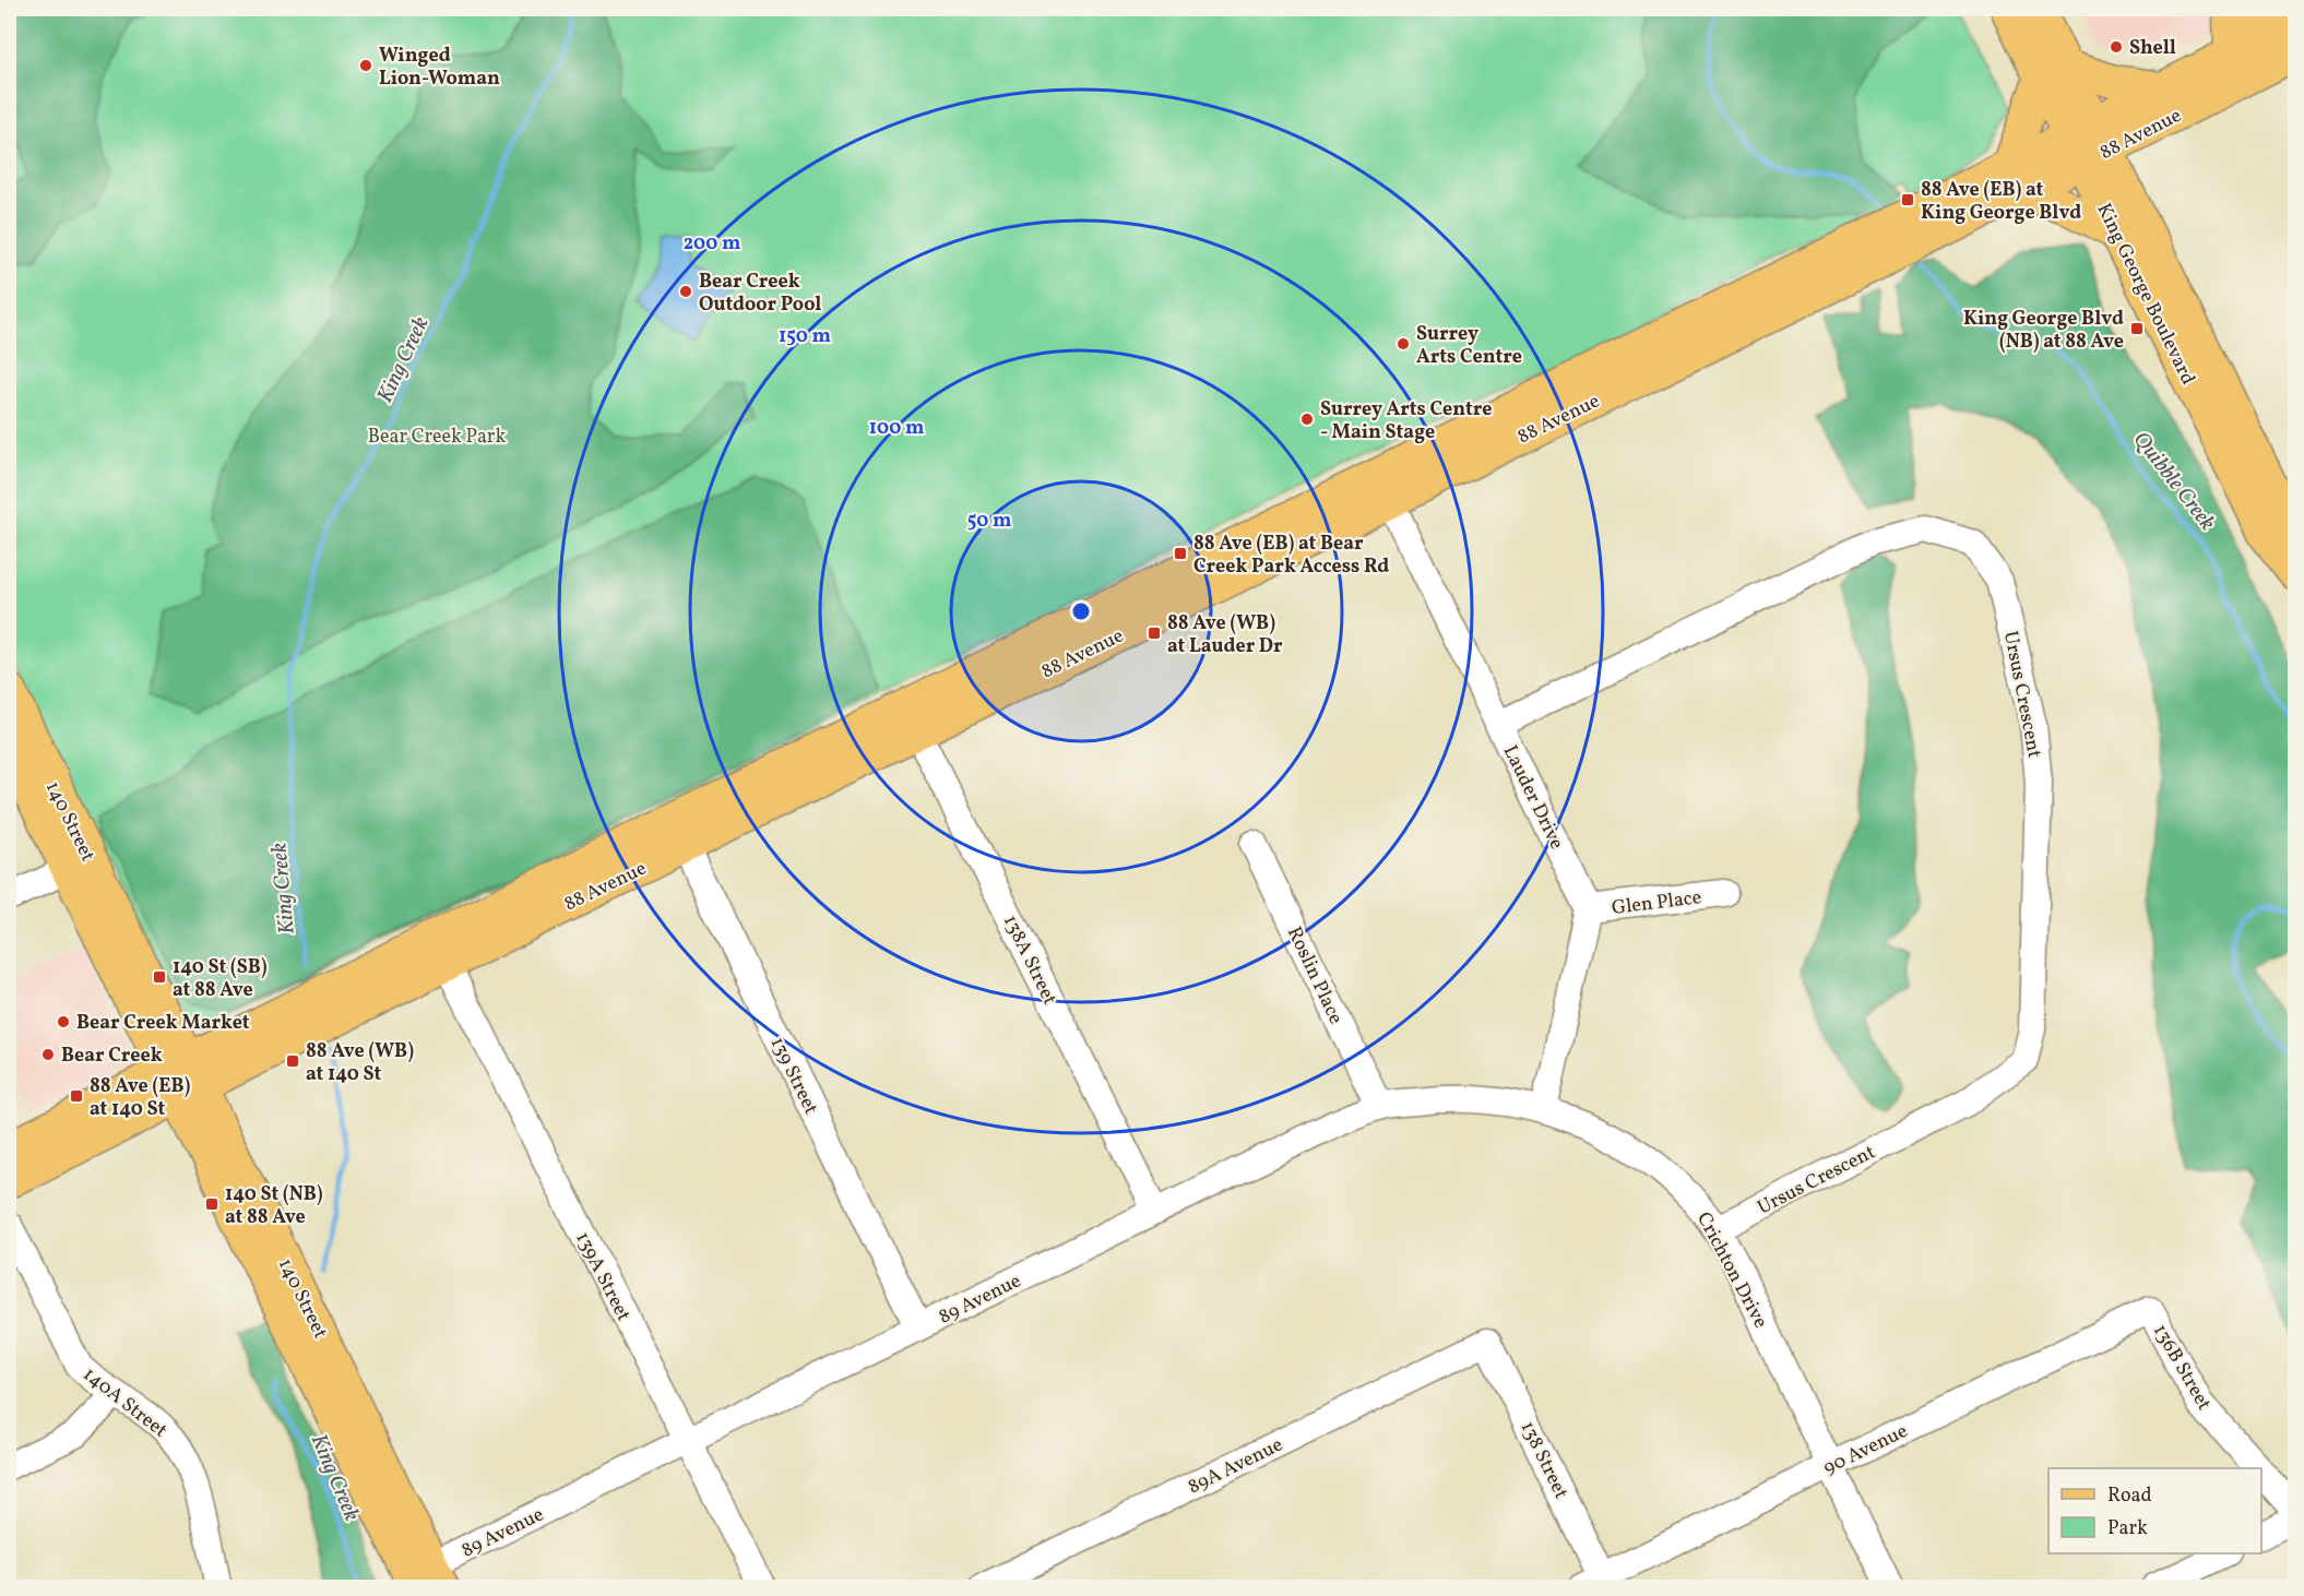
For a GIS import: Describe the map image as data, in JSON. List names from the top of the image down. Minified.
{"streets":{"main road":["88 Avenue","King George Boulevard","140 Street"],"street":["Ursus Crescent","Lauder Drive","Glen Place","138A Street","Roslin Place","139 Street","Crichton Drive","139A Street","89 Avenue","136B Street","140A Street","90 Avenue","138 Street","89A Avenue"]},"crossings":[["88 Avenue","King George Boulevard"],["88 Avenue","Lauder Drive"],["88 Avenue","140 Street"],["88 Avenue","138A Street"],["88 Avenue","139 Street"],["88 Avenue","139A Street"],["Ursus Crescent","Lauder Drive"],["Ursus Crescent","Crichton Drive"],["Lauder Drive","Glen Place"],["140 Street","89 Avenue"],["138A Street","89 Avenue"],["Roslin Place","89 Avenue"],["139 Street","89 Avenue"],["Crichton Drive","89 Avenue"],["Crichton Drive","90 Avenue"],["139A Street","89 Avenue"],["136B Street","90 Avenue"],["90 Avenue","138 Street"],["138 Street","89A Avenue"]],"water":["King Creek","Quibble Creek"],"parks":["Bear Creek Park"],"places":{"other":["Shell","Winged Lion-Woman","Bear Creek Outdoor Pool","Surrey Arts Centre","Surrey Arts Centre - Main Stage","Bear Creek Market","Bear Creek"],"transit":["88 Ave (EB) at King George Blvd","King George Blvd (NB) at 88 Ave","88 Ave (EB) at Bear Creek Park Access Rd","88 Ave (WB) at Lauder Dr","140 St (SB) at 88 Ave","88 Ave (WB) at 140 St","88 Ave (EB) at 140 St","140 St (NB) at 88 Ave"]},"legend":["Road","Park"],"rings":["200 m","150 m","100 m","50 m"]}
